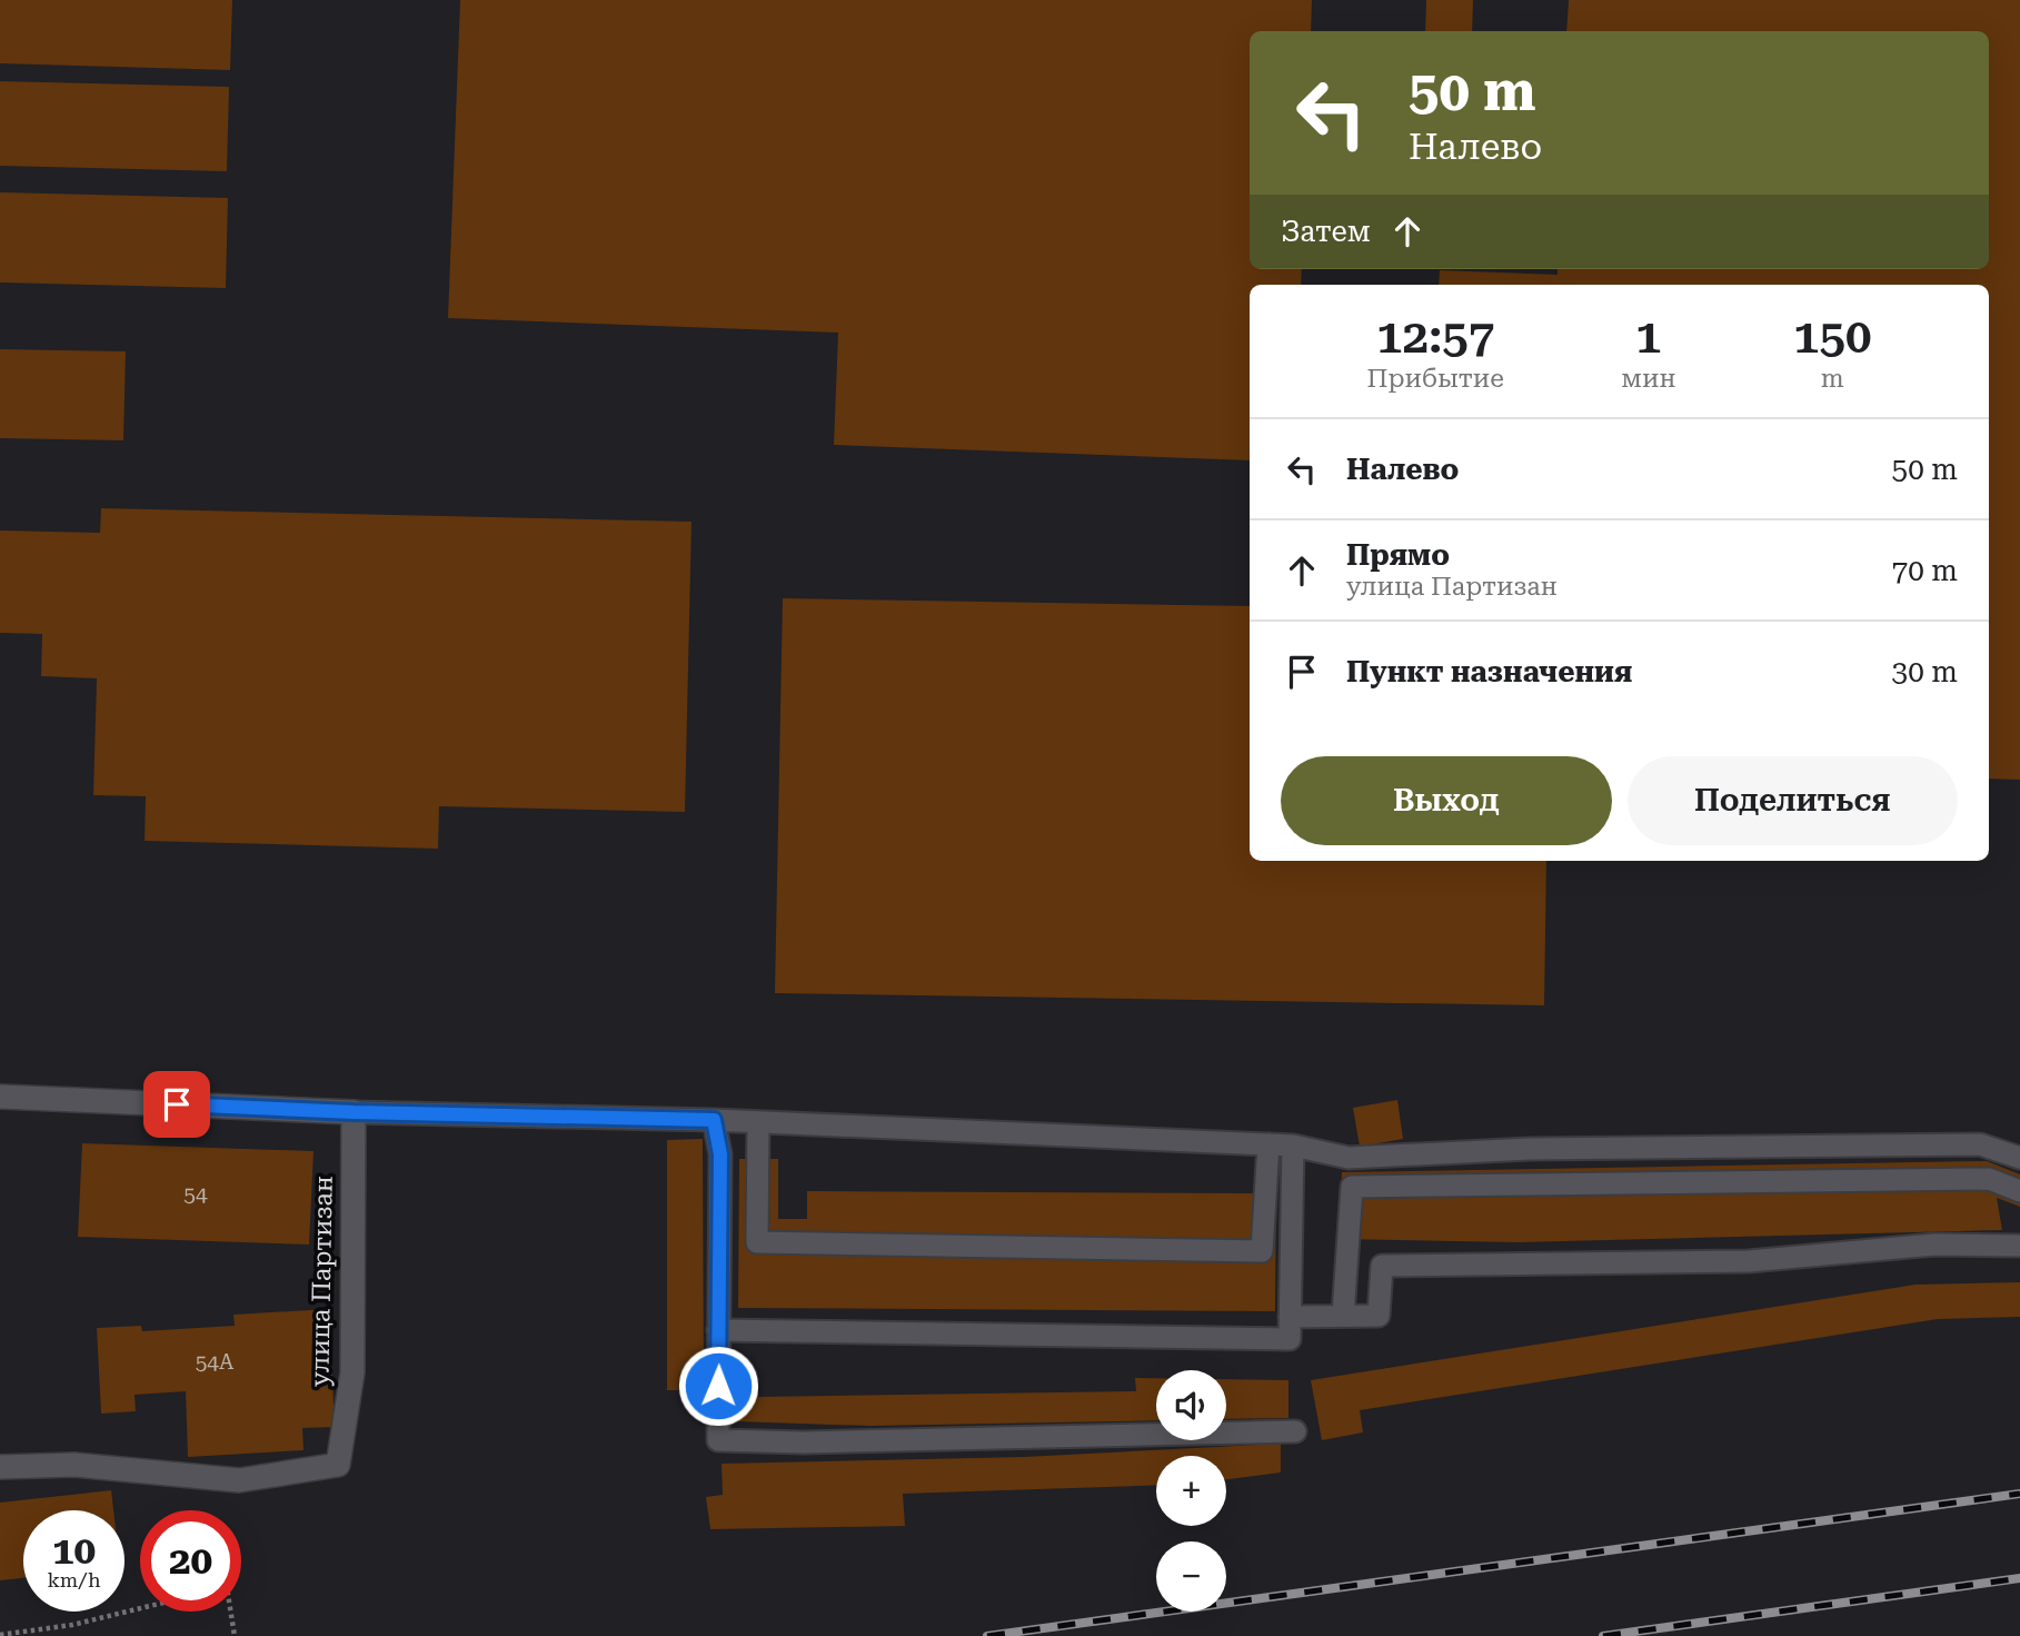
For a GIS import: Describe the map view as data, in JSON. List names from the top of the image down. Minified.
{"streets":{"street":["улица Партизан"]},"house_numbers":["54","54А"],"page":{"turn":["50 m","Налево"],"then":"Затем","eta":["12:57","Прибытие","1","мин","150","m"],"list":[{"name":"Налево","value":"50 m"},{"name":"Прямо","note":"улица Партизан","value":"70 m"},{"name":"Пункт назначения","value":"30 m"}],"buttons":["Выход","Поделиться"],"map_buttons":["+","−"],"speed":"10 km/h","limit":"20"}}
